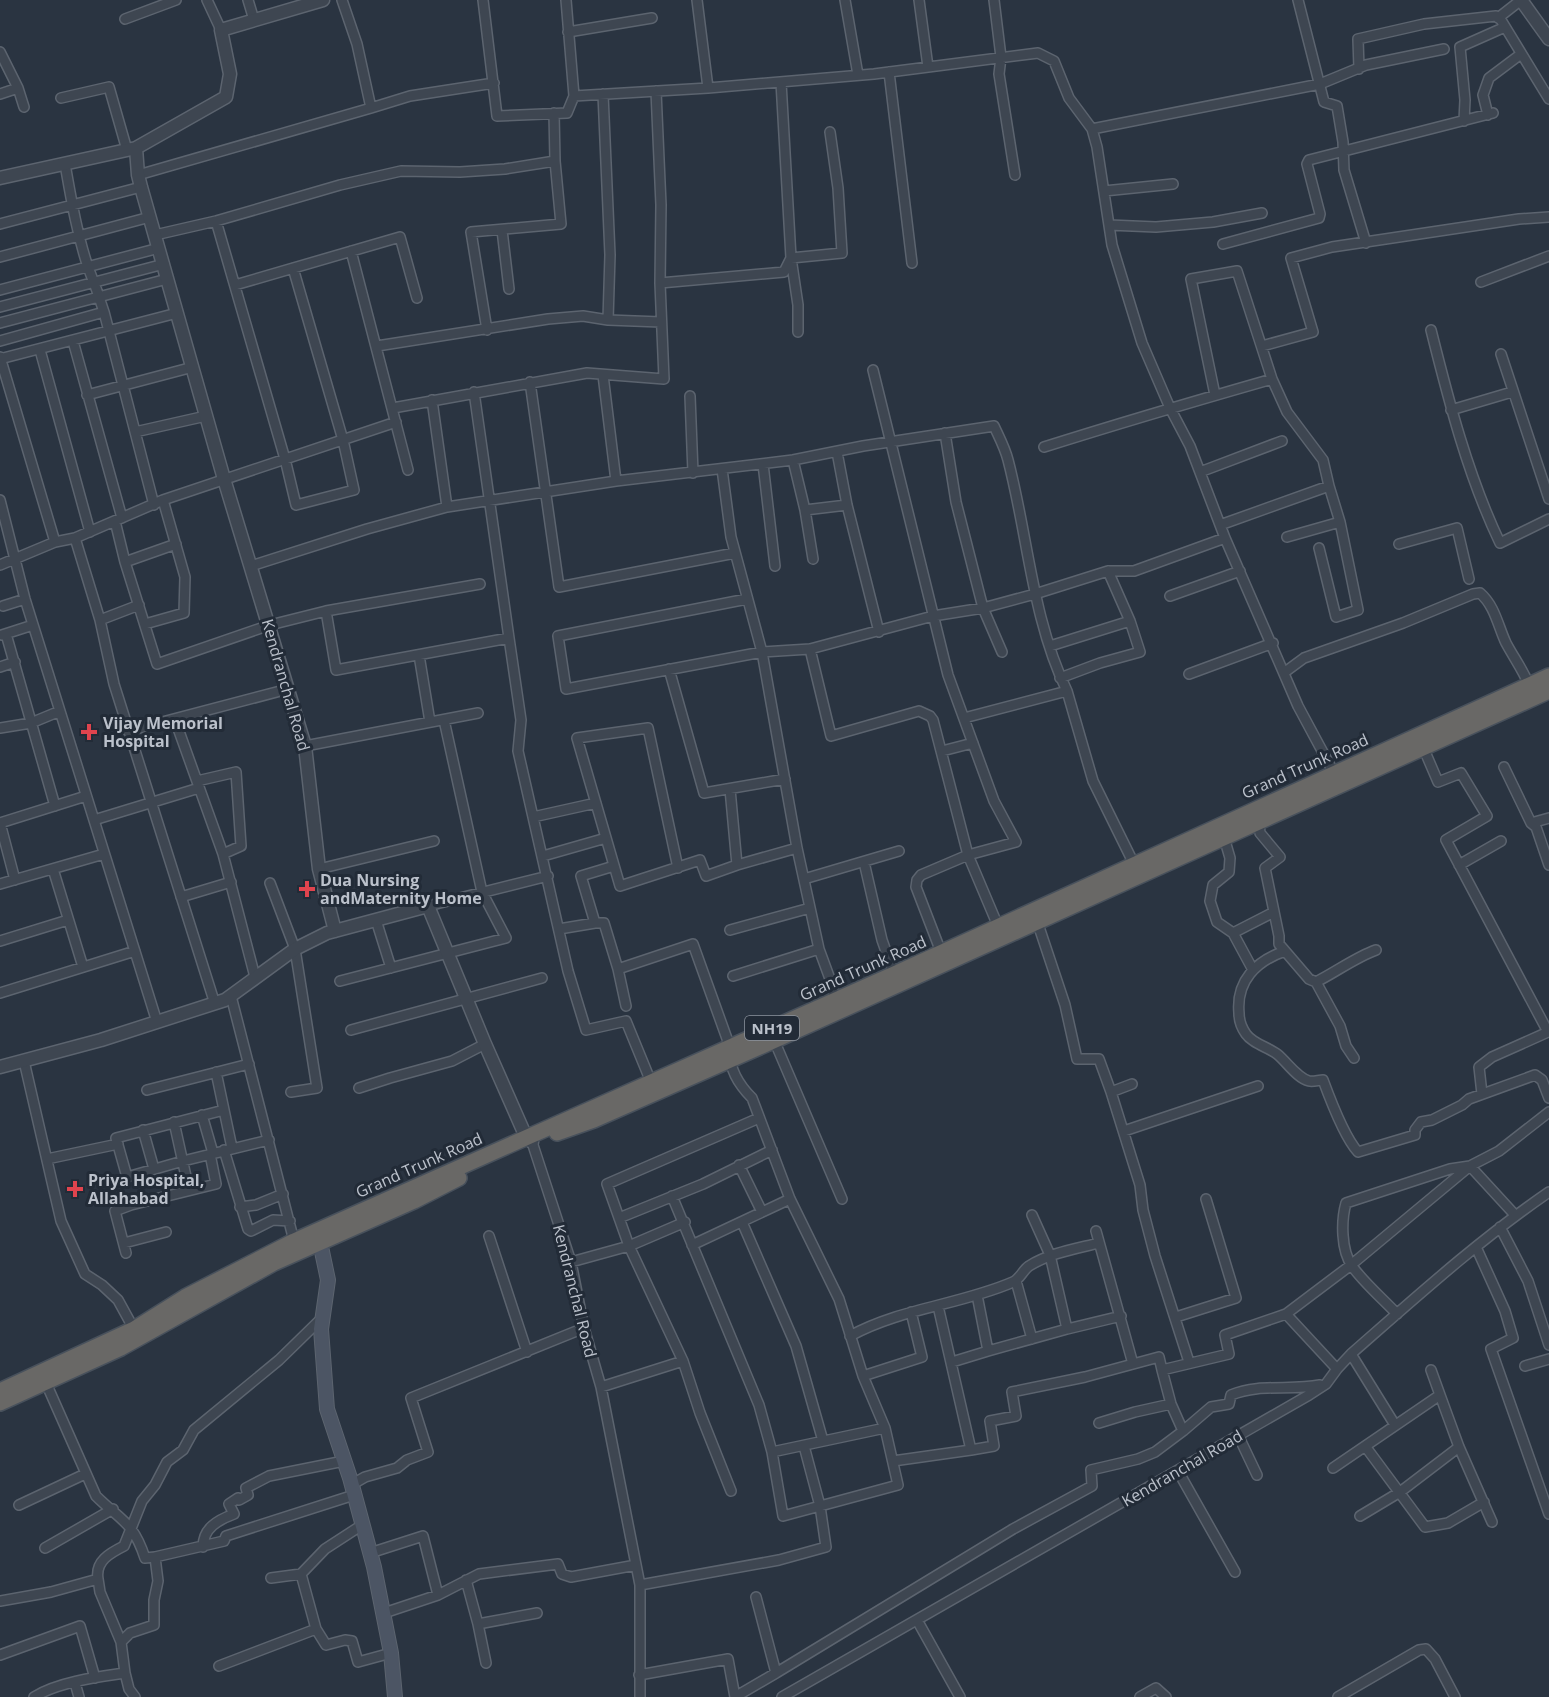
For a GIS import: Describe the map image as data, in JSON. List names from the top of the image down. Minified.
{"streets":{"highway":["Grand Trunk Road","NH19"],"street":["Kendranchal Road"]},"crossings":[["Kendranchal Road","Grand Trunk Road"]],"places":{"health":["Vijay Memorial Hospital","Dua Nursing andMaternity Home","Priya Hospital, Allahabad"]}}
